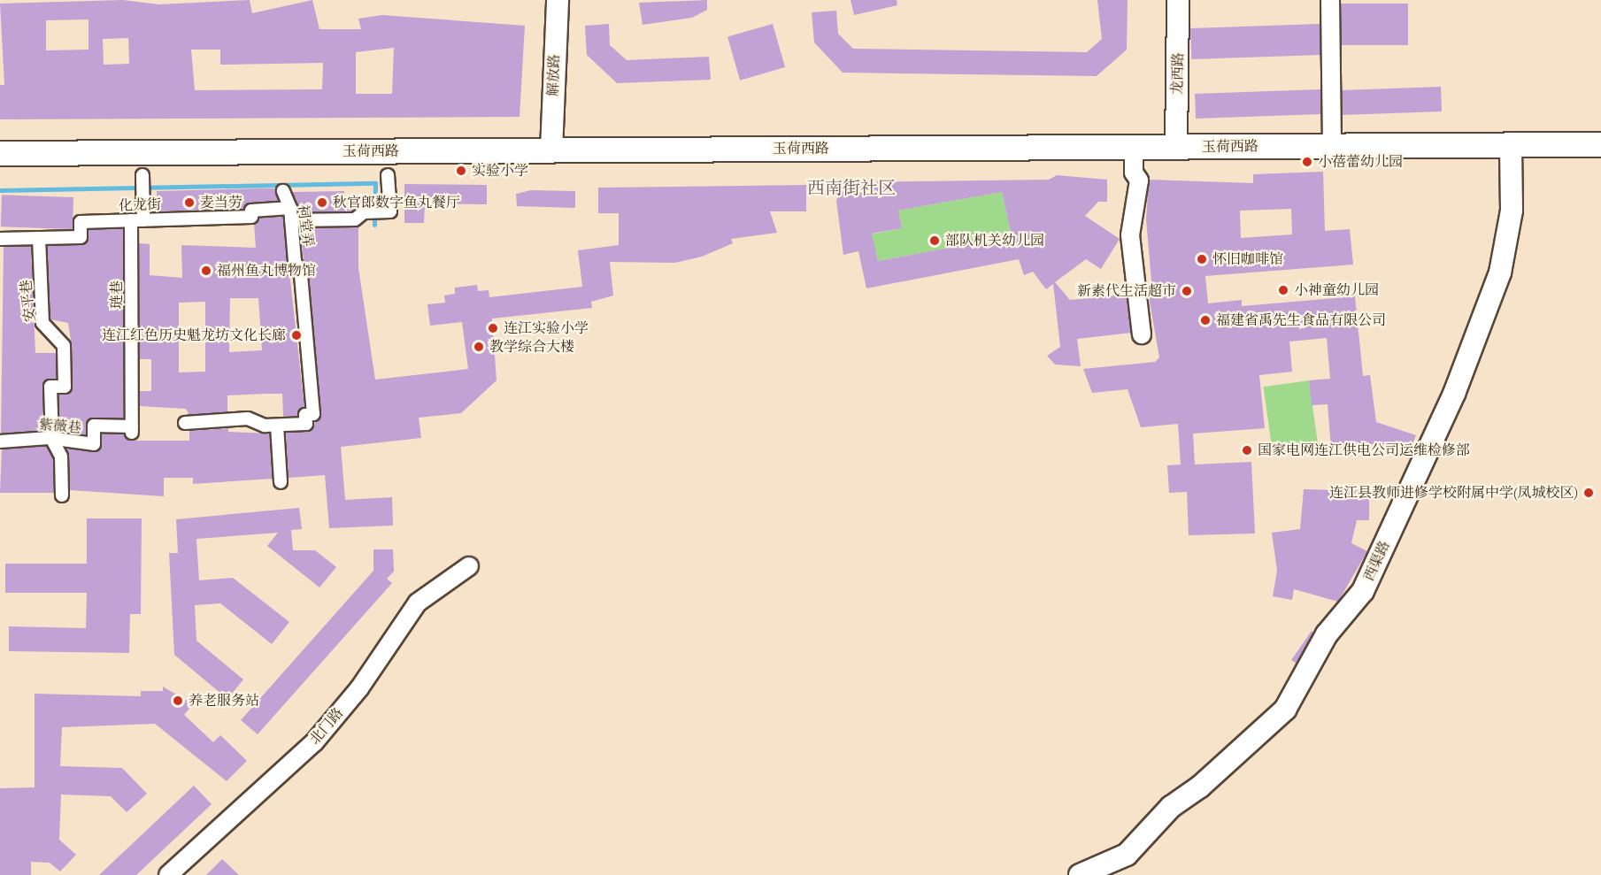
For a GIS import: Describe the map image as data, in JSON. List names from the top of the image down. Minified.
{"streets":{"main road":["玉荷西路"],"street":["龙西路","解放路","化龙街","祠堂弄","琏巷","安平巷","紫薇巷","西渠路","北门路"]},"crossings":[["龙西路","玉荷西路"],["解放路","玉荷西路"],["玉荷西路","西渠路"],["化龙街","祠堂弄"],["化龙街","琏巷"],["化龙街","安平巷"],["琏巷","紫薇巷"],["安平巷","紫薇巷"]],"districts":["西南街社区"],"places":["小蓓蕾幼儿园","实验小学","麦当劳","秋官郎数字鱼丸餐厅","部队机关幼儿园","怀旧咖啡馆","福州鱼丸博物馆","小神童幼儿园","新素代生活超市","福建省禹先生食品有限公司","连江实验小学","连江红色历史魁龙坊文化长廊","教学综合大楼","国家电网连江供电公司运维检修部","连江县教师进修学校附属中学(凤城校区)","养老服务站"]}
